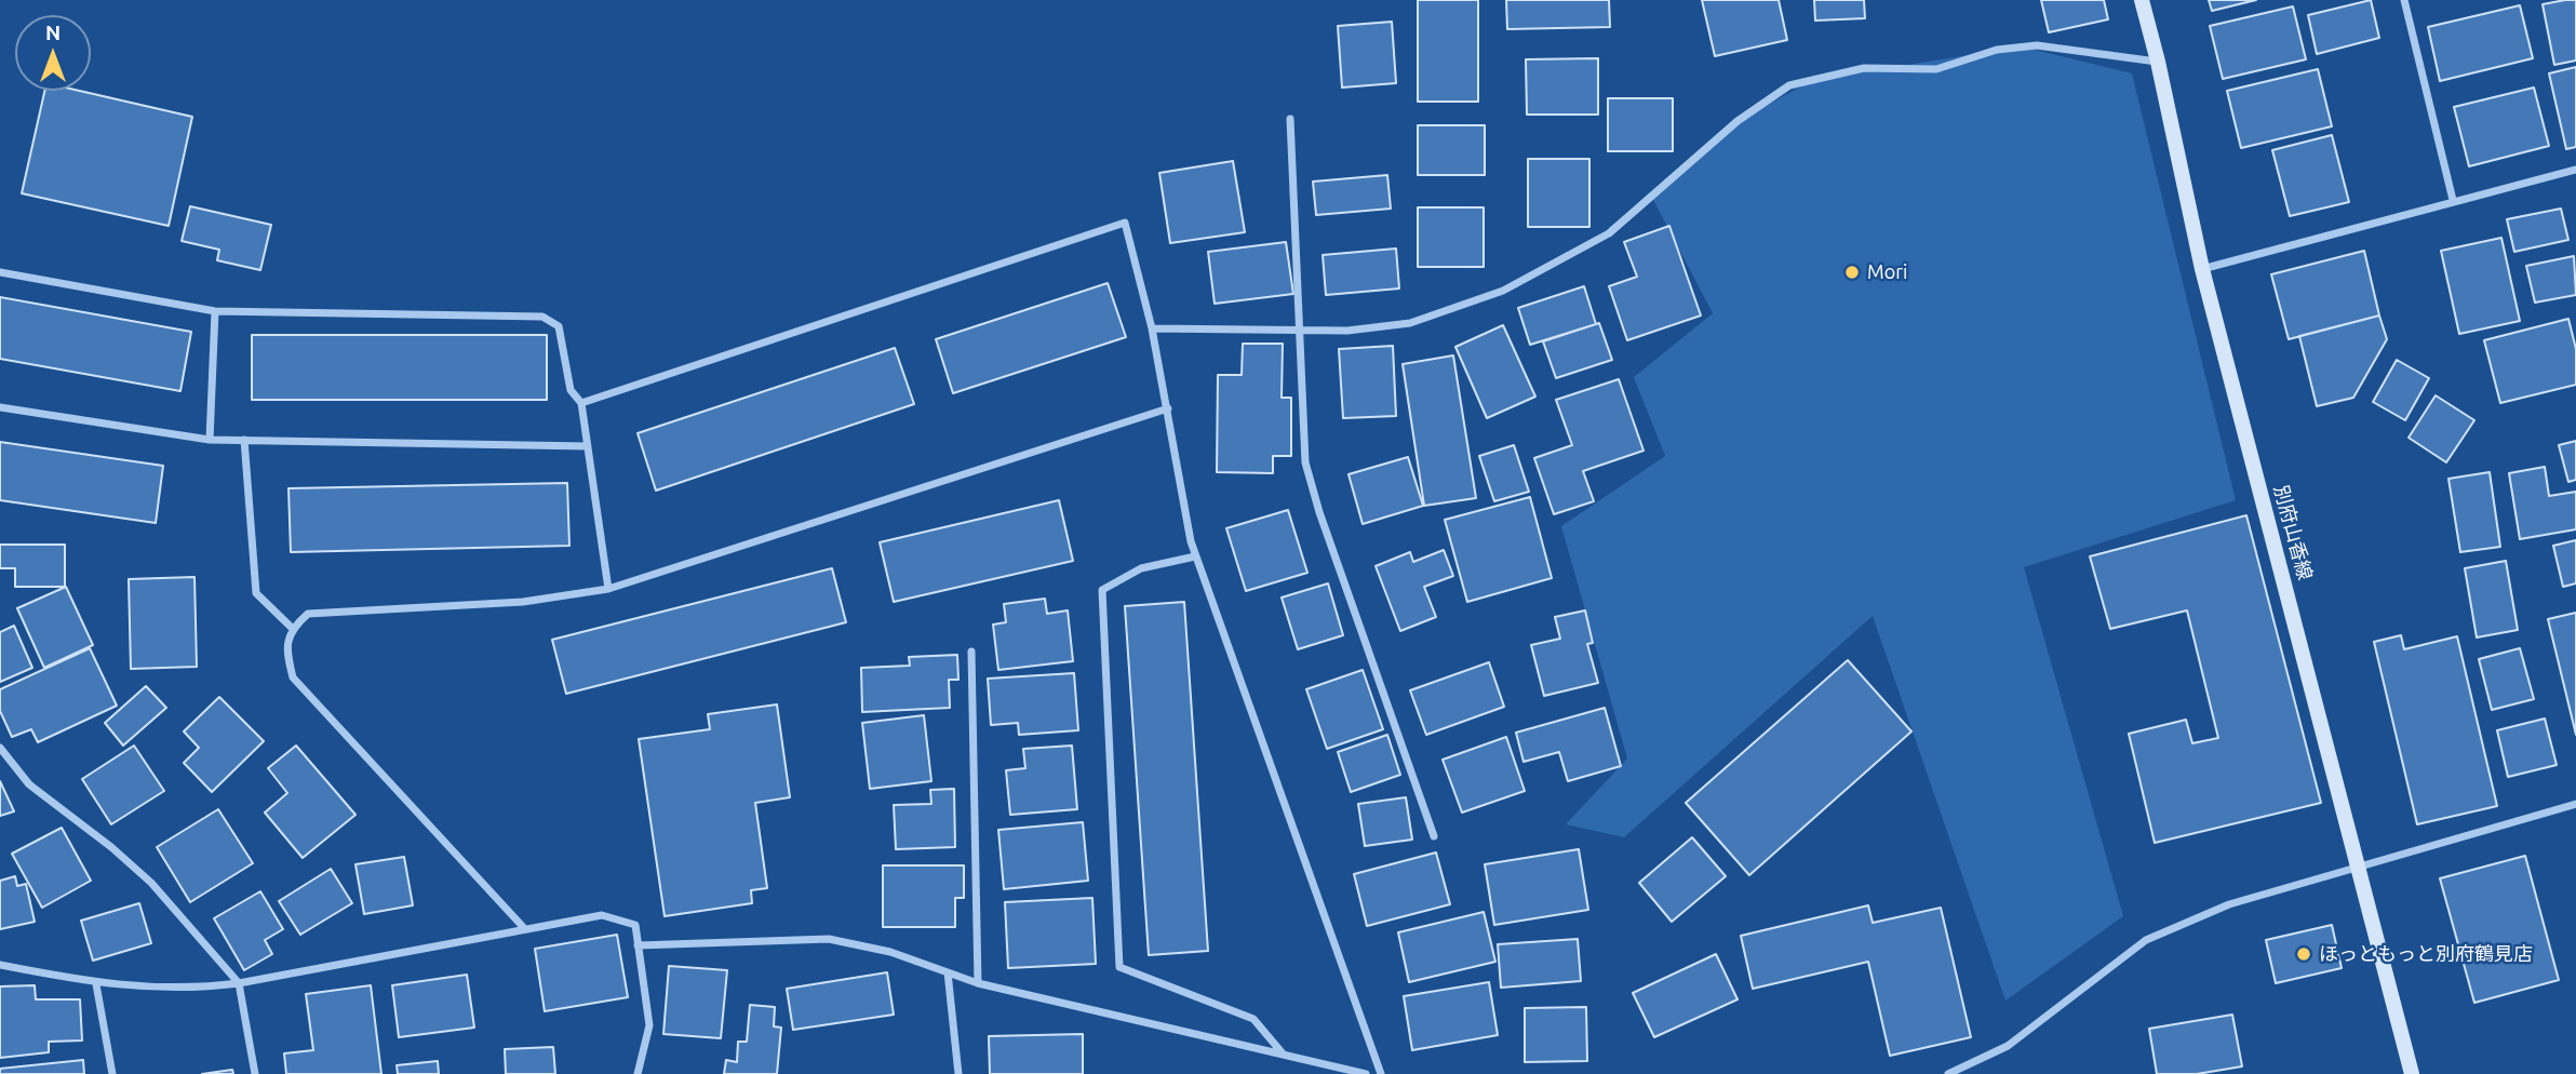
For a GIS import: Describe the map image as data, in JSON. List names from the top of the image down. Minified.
{"streets":{"main road":["別府山香線"]},"places":["Mori","ほっともっと別府鶴見店"],"north":"top"}
